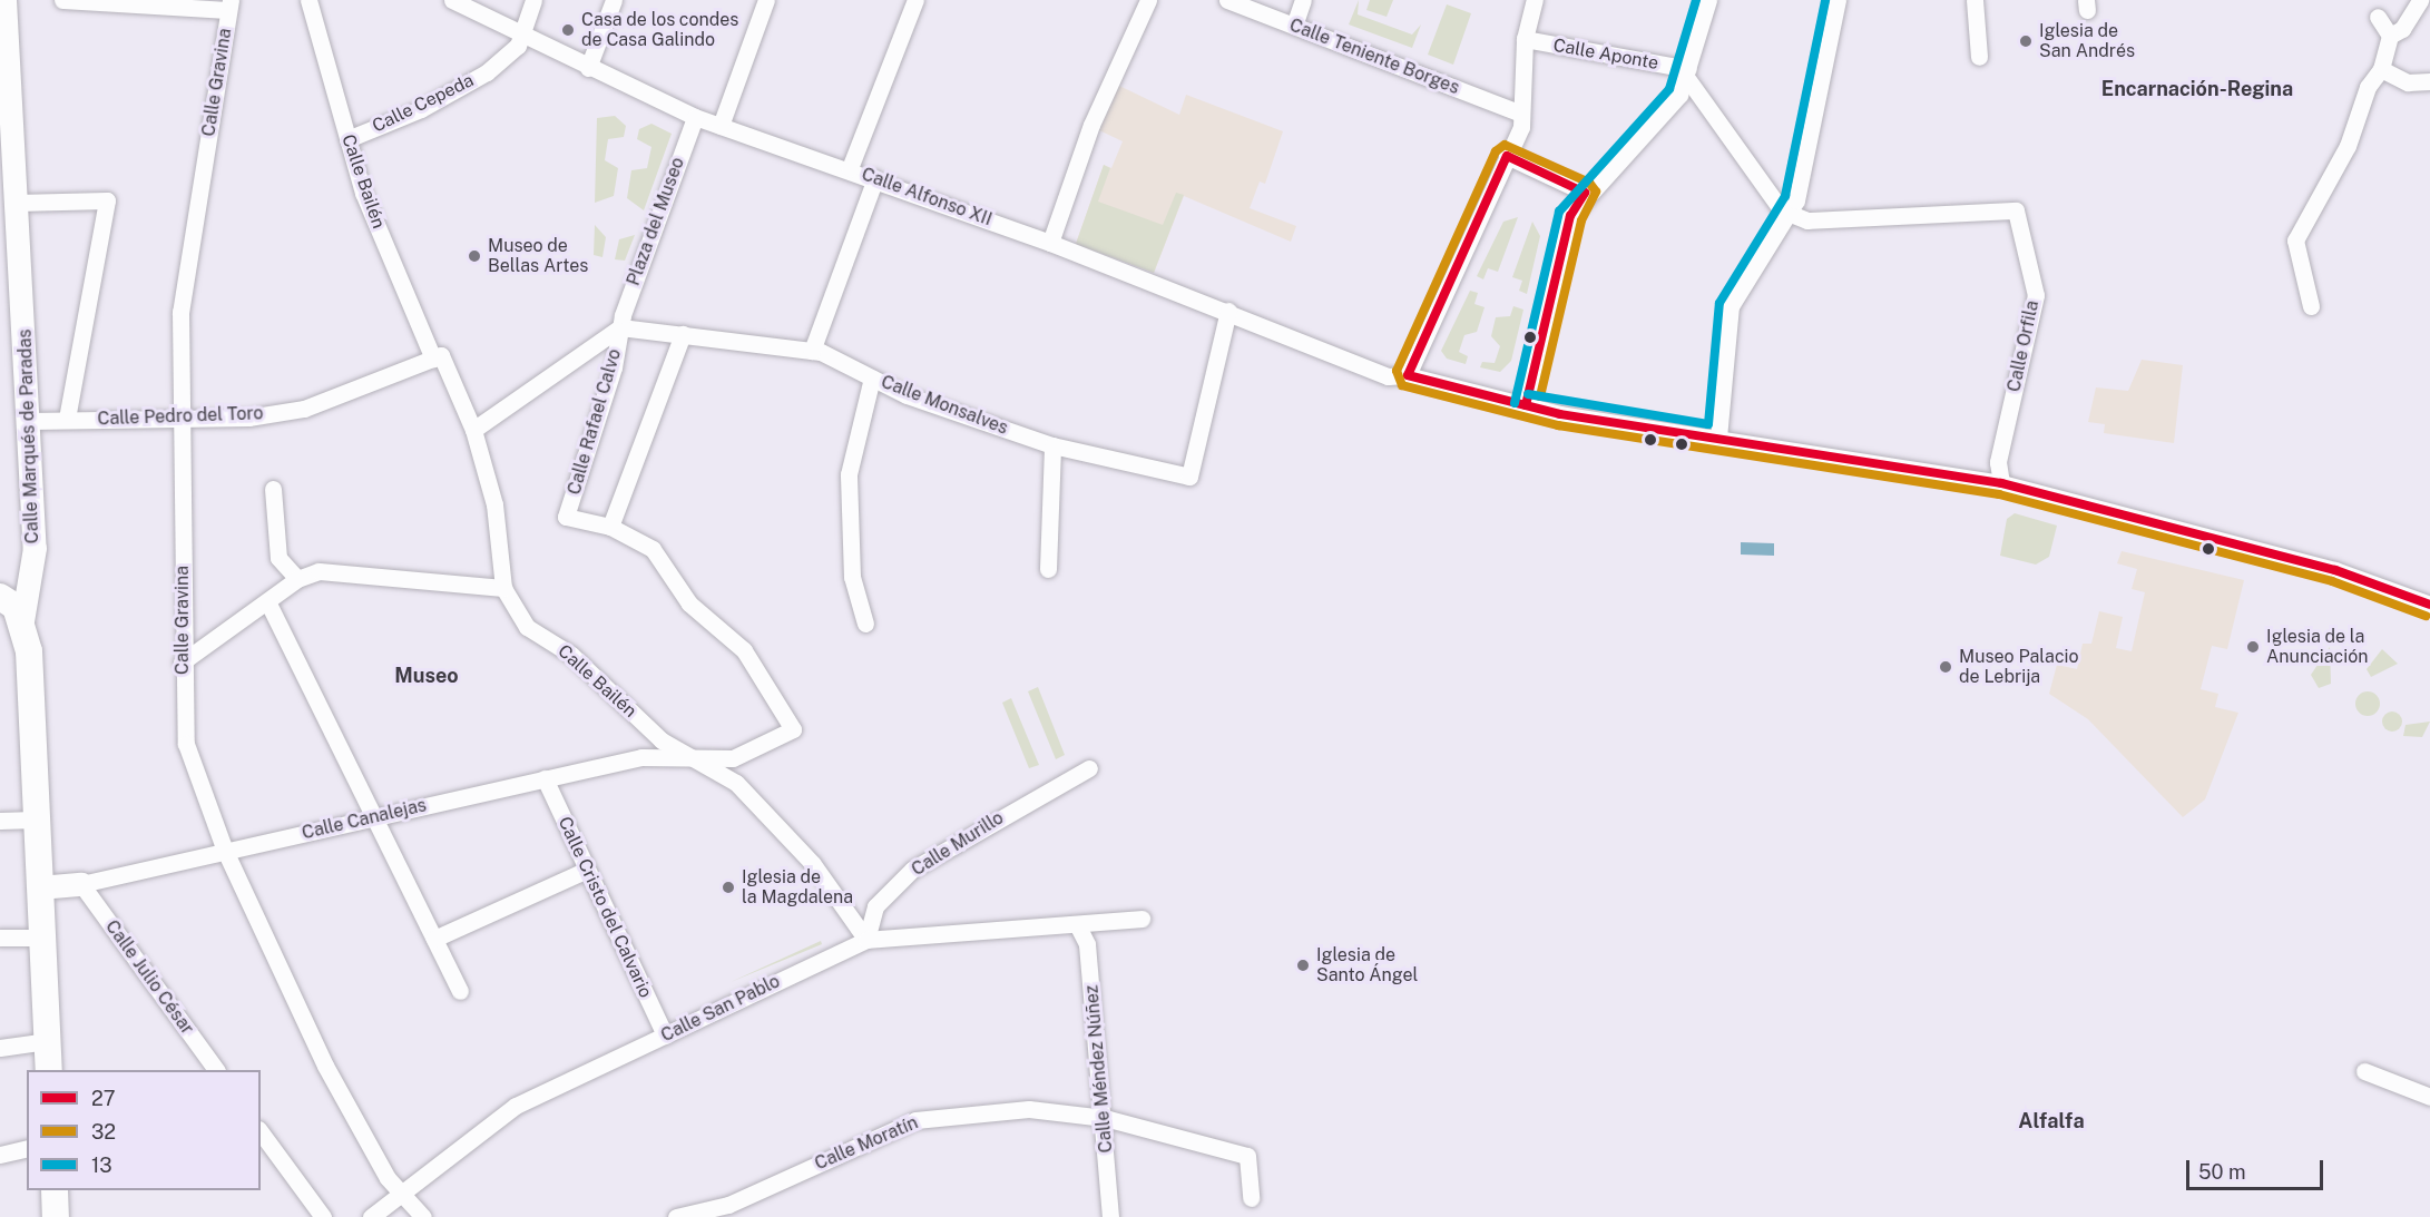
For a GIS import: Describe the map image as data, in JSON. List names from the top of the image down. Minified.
{"streets":{"main road":["Calle Marqués de Paradas","Calle Canalejas"],"street":["Calle Aponte","Calle Teniente Borges","Calle Gravina","Calle Cepeda","Calle Bailén","Calle Alfonso XII","Plaza del Museo","Calle Orfila","Calle Monsalves","Calle Pedro del Toro","Calle Rafael Calvo","Calle Murillo","Calle Cristo del Calvario","Calle Julio César","Calle San Pablo","Calle Méndez Núñez","Calle Moratín"]},"crossings":[["Calle Gravina","Calle Pedro del Toro"],["Calle Gravina","Calle Canalejas"],["Calle Gravina","Calle San Pablo"],["Calle Cepeda","Calle Bailén"],["Calle Cepeda","Calle Alfonso XII"],["Calle Bailén","Calle Pedro del Toro"],["Calle Bailén","Calle Canalejas"],["Calle Bailén","Calle Murillo"],["Calle Bailén","Calle San Pablo"],["Calle Alfonso XII","Plaza del Museo"],["Calle Alfonso XII","Calle Orfila"],["Calle Alfonso XII","Calle Monsalves"],["Plaza del Museo","Calle Monsalves"],["Plaza del Museo","Calle Rafael Calvo"],["Calle Monsalves","Calle Rafael Calvo"],["Calle Pedro del Toro","Calle Marqués de Paradas"],["Calle Rafael Calvo","Calle Canalejas"],["Calle Marqués de Paradas","Calle Canalejas"],["Calle Canalejas","Calle Cristo del Calvario"],["Calle Canalejas","Calle Julio César"],["Calle Murillo","Calle San Pablo"],["Calle Cristo del Calvario","Calle San Pablo"],["Calle San Pablo","Calle Méndez Núñez"],["Calle Méndez Núñez","Calle Moratín"]],"districts":["Encarnación-Regina","Museo","Alfalfa"],"places":["Casa de los condes de Casa Galindo","Iglesia de San Andrés","Museo de Bellas Artes","Iglesia de la Anunciación","Museo Palacio de Lebrija","Iglesia de la Magdalena","Iglesia de Santo Ángel"],"lines":["transit line 13","transit line 32","transit line 27"],"legend":["27","32","13"],"scale_bar":"50 m"}
